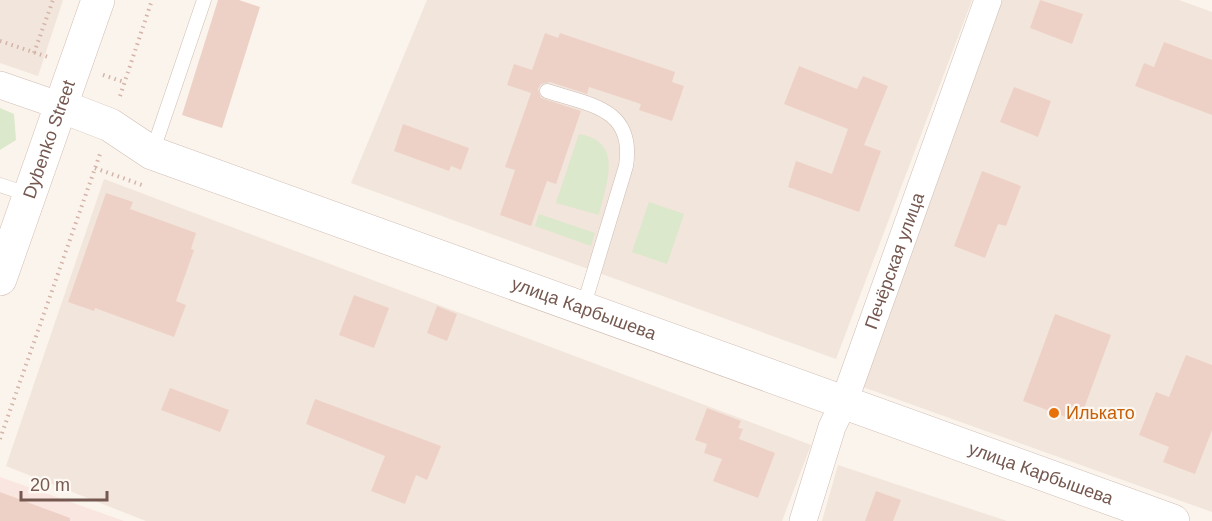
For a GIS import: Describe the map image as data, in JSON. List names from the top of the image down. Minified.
{"streets":{"street":["Dybenko Street","Печёрская улица","улица Карбышева"]},"crossings":[["Dybenko Street","улица Карбышева"],["Печёрская улица","улица Карбышева"]],"places":["Илькато"],"scale_bar":"20 m"}
